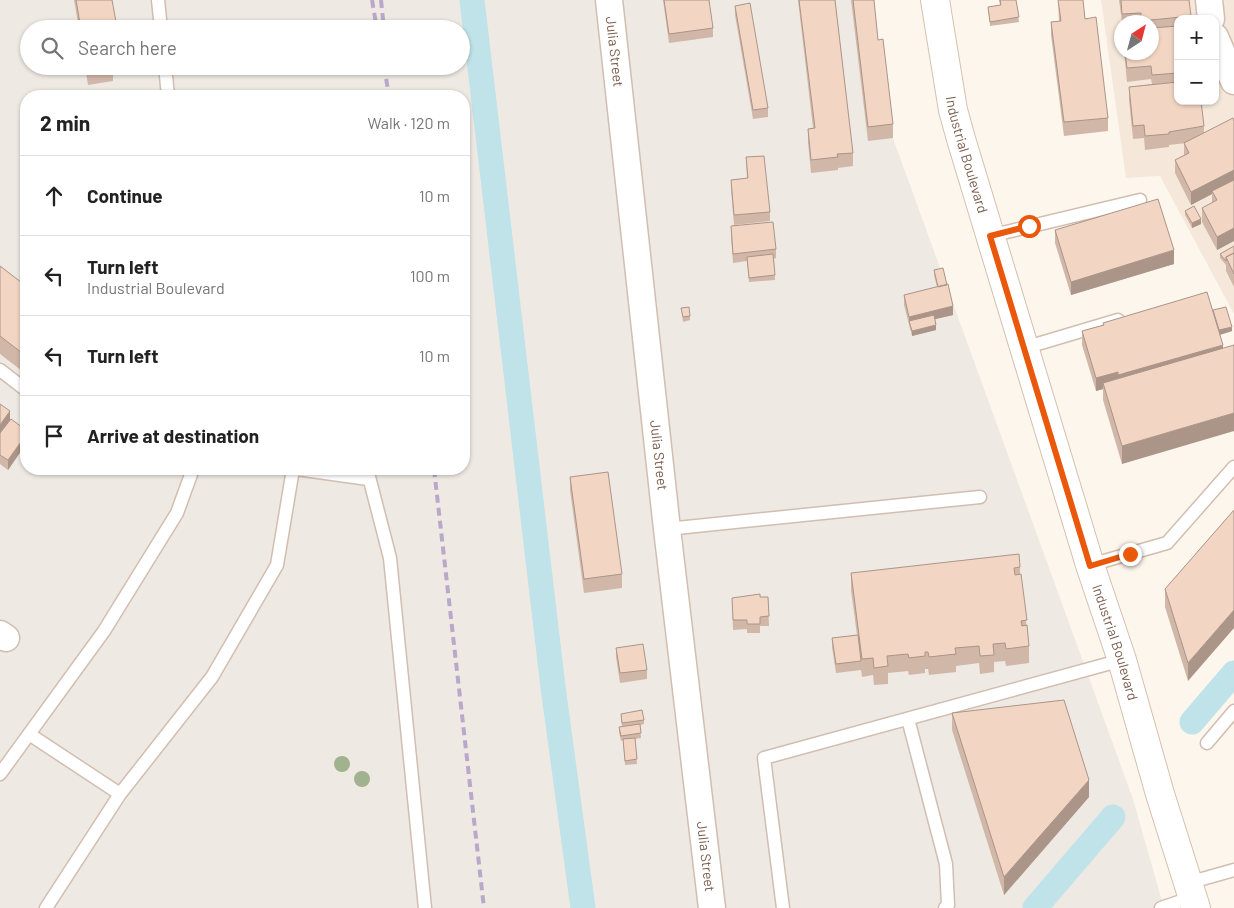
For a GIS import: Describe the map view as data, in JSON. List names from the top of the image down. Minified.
{"streets":{"main road":["Industrial Boulevard"],"street":["Julia Street"]},"north":"top right","page":{"map_buttons":["+","−"],"search":"Search here","heading":["2 min","Walk · 120 m"],"list":[["Continue","10 m"],["Turn left","Industrial Boulevard","100 m"],["Turn left","10 m"],"Arrive at destination"]}}
